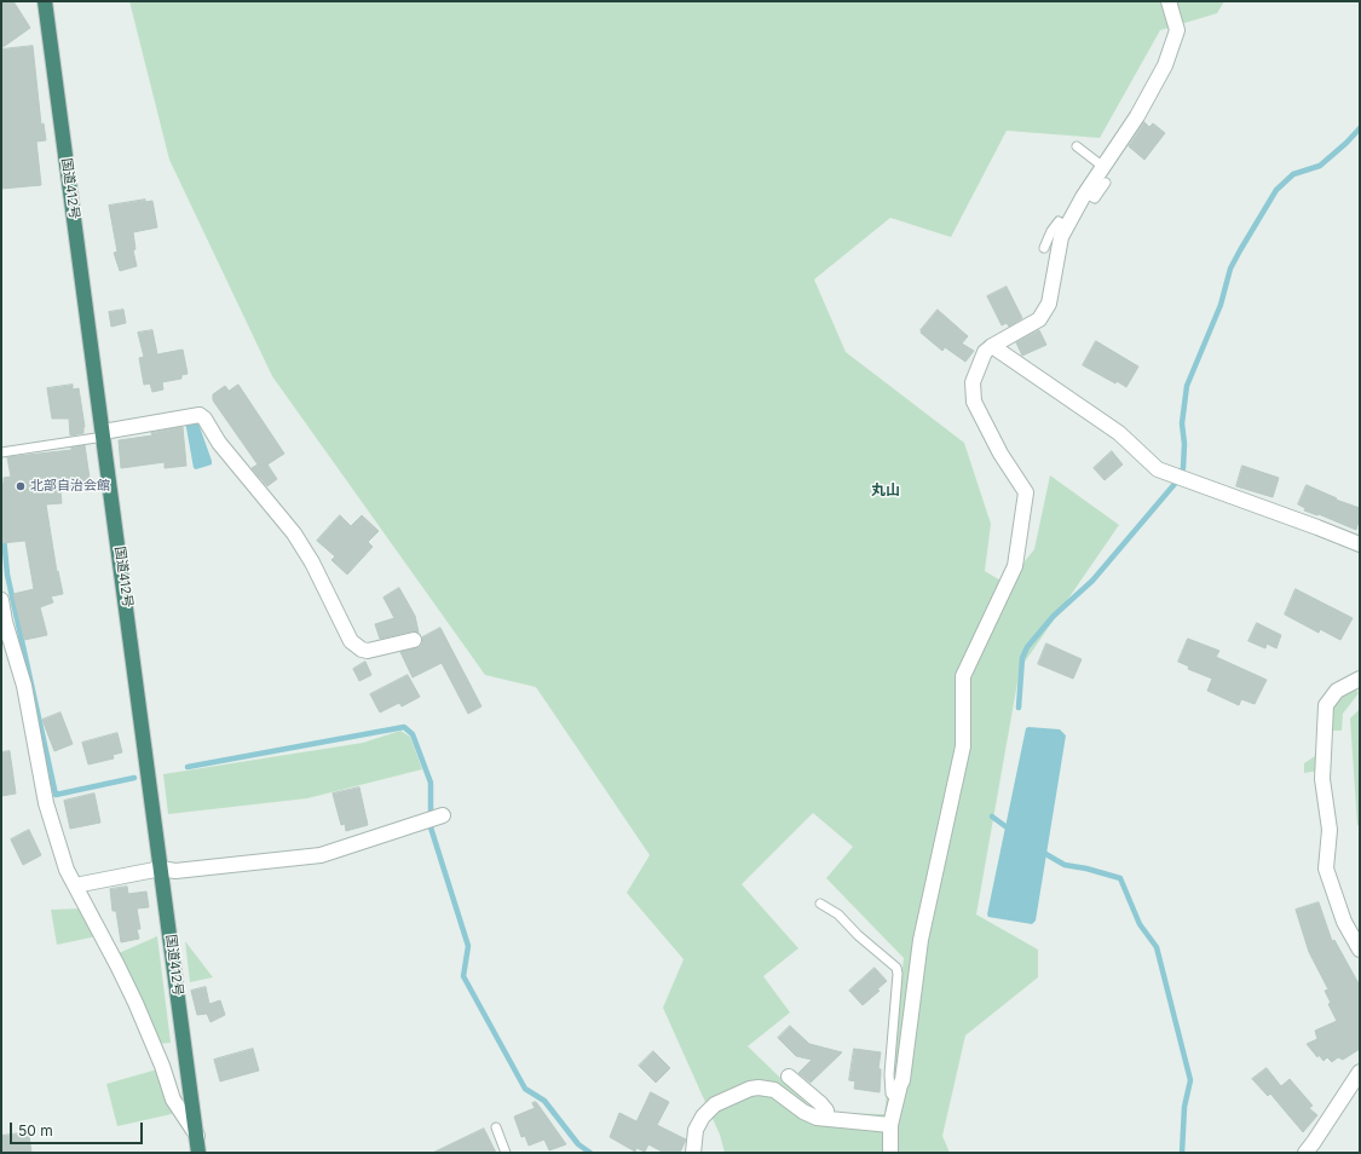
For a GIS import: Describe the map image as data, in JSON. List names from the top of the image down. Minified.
{"streets":{"highway":["国道412号"]},"districts":["丸山"],"places":["北部自治会館"],"scale_bar":"50 m"}
